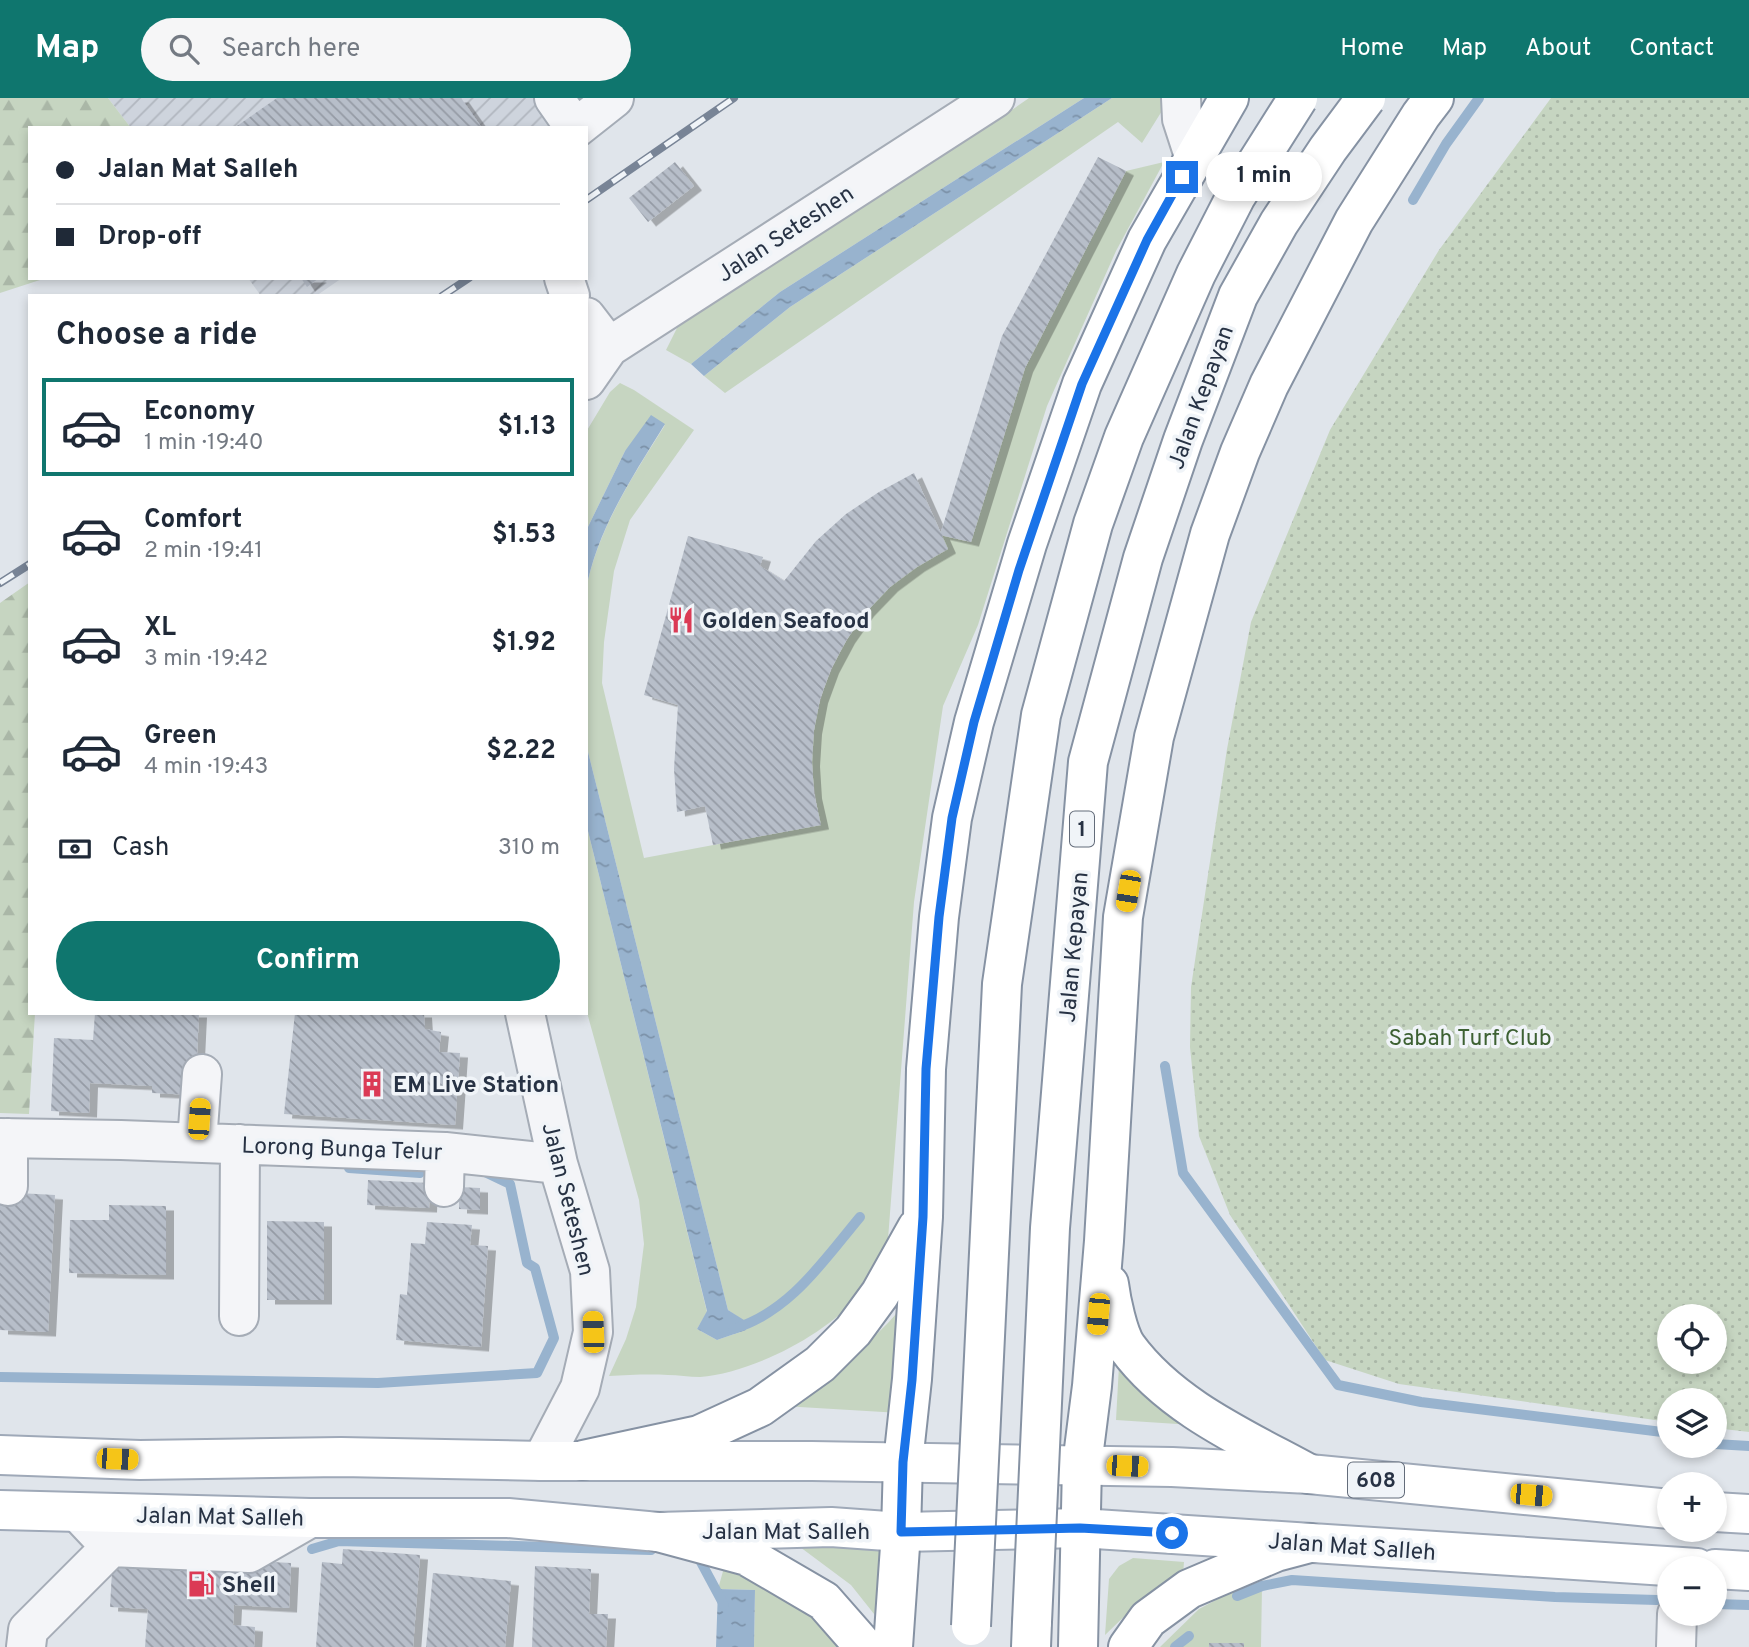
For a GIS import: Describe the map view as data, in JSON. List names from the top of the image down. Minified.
{"streets":{"main road":["Jalan Kepayan","1","608","Jalan Mat Salleh"],"street":["Jalan Seteshen","Lorong Bunga Telur"]},"crossings":[["Jalan Seteshen","Lorong Bunga Telur"]],"parks":["Sabah Turf Club"],"places":{"restaurant":["Golden Seafood"],"building":["EM Live Station"],"fuel station":["Shell"]},"page":{"header":"Map","search":"Search here","nav":["Home","Map","About","Contact"],"banner":["Jalan Mat Salleh","Drop-off"],"bubble":"1 min","heading":"Choose a ride","list":[{"name":"Economy","note":"1 min · 19:40","value":"$1.13"},{"name":"Comfort","note":"2 min · 19:41","value":"$1.53"},{"name":"XL","note":"3 min · 19:42","value":"$1.92"},{"name":"Green","note":"4 min · 19:43","value":"$2.22"}],"pay":["Cash","310 m"],"buttons":"Confirm","map_buttons":["+","−"]}}
